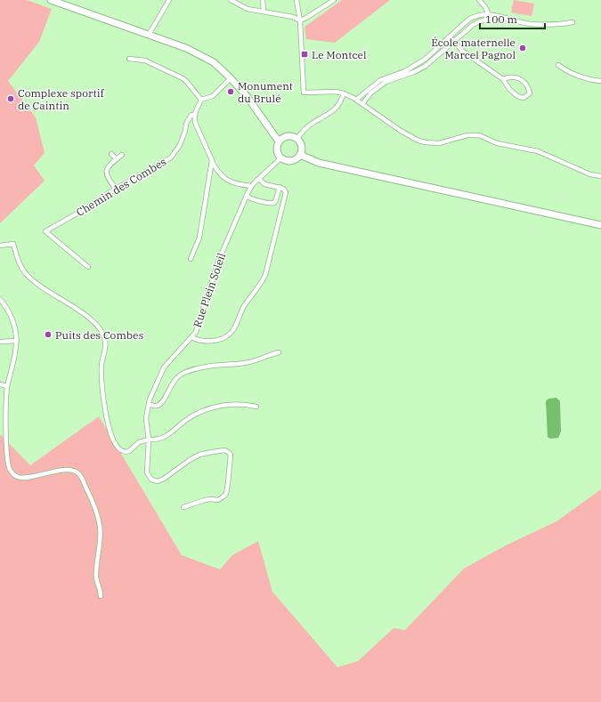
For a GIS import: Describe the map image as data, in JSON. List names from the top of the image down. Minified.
{"streets":{"street":["Chemin des Combes","Rue Plein Soleil"]},"places":{"other":["École maternelle Marcel Pagnol","Monument du Brulé","Complexe sportif de Caintin","Puits des Combes"],"transit":["Le Montcel"]},"scale_bar":"100 m"}
